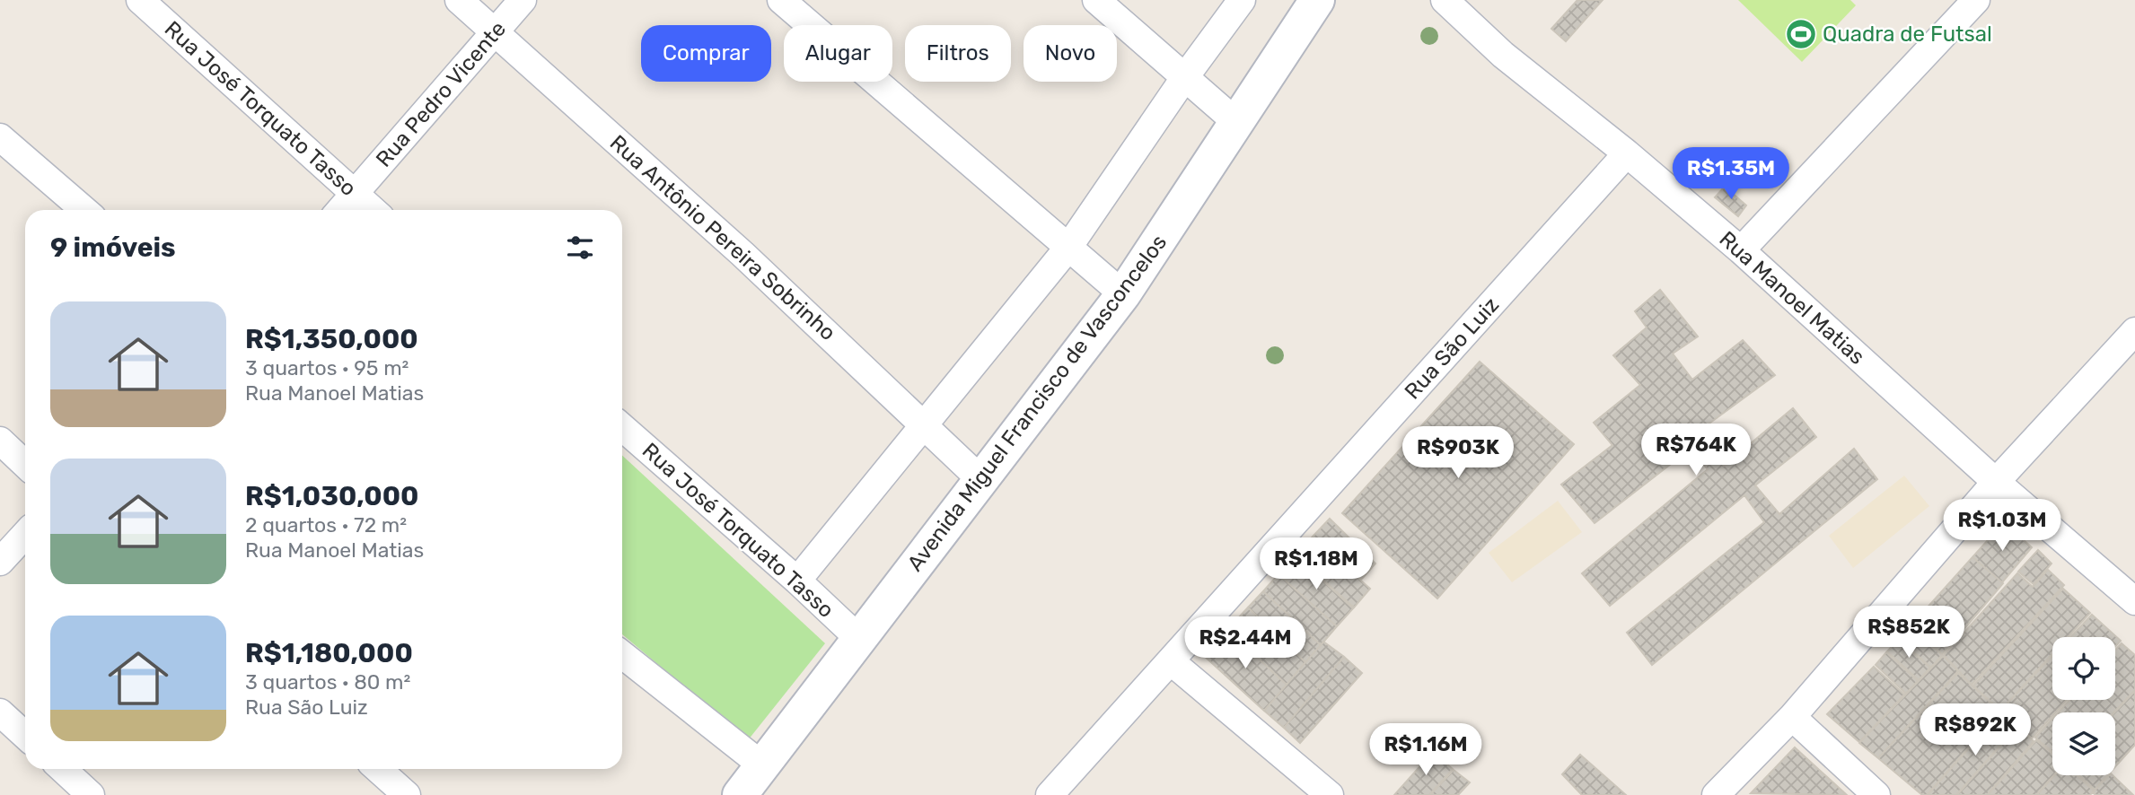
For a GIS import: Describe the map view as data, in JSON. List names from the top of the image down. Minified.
{"streets":{"street":["Rua Pedro Vicente","Rua José Torquato Tasso","Rua Antônio Pereira Sobrinho","Rua Manoel Matias","Rua São Luiz","Avenida Miguel Francisco de Vasconcelos"]},"crossings":[["Rua Pedro Vicente","Rua José Torquato Tasso"],["Rua Pedro Vicente","Rua Antônio Pereira Sobrinho"],["Rua José Torquato Tasso","Avenida Miguel Francisco de Vasconcelos"],["Rua Antônio Pereira Sobrinho","Avenida Miguel Francisco de Vasconcelos"],["Rua Manoel Matias","Rua São Luiz"]],"places":{"sports":["Quadra de Futsal"]},"page":{"chip":["Comprar","Alugar","Filtros","Novo"],"price":["R$1.35M","R$764K","R$903K","R$1.03M","R$1.18M","R$852K","R$2.44M","R$892K","R$1.16M"],"heading":"9 imóveis","list":[{"name":"R$1,350,000","note":"3 quartos · 95 m² · Rua Manoel Matias"},{"name":"R$1,030,000","note":"2 quartos · 72 m² · Rua Manoel Matias"},{"name":"R$1,180,000","note":"3 quartos · 80 m² · Rua São Luiz"}]}}
